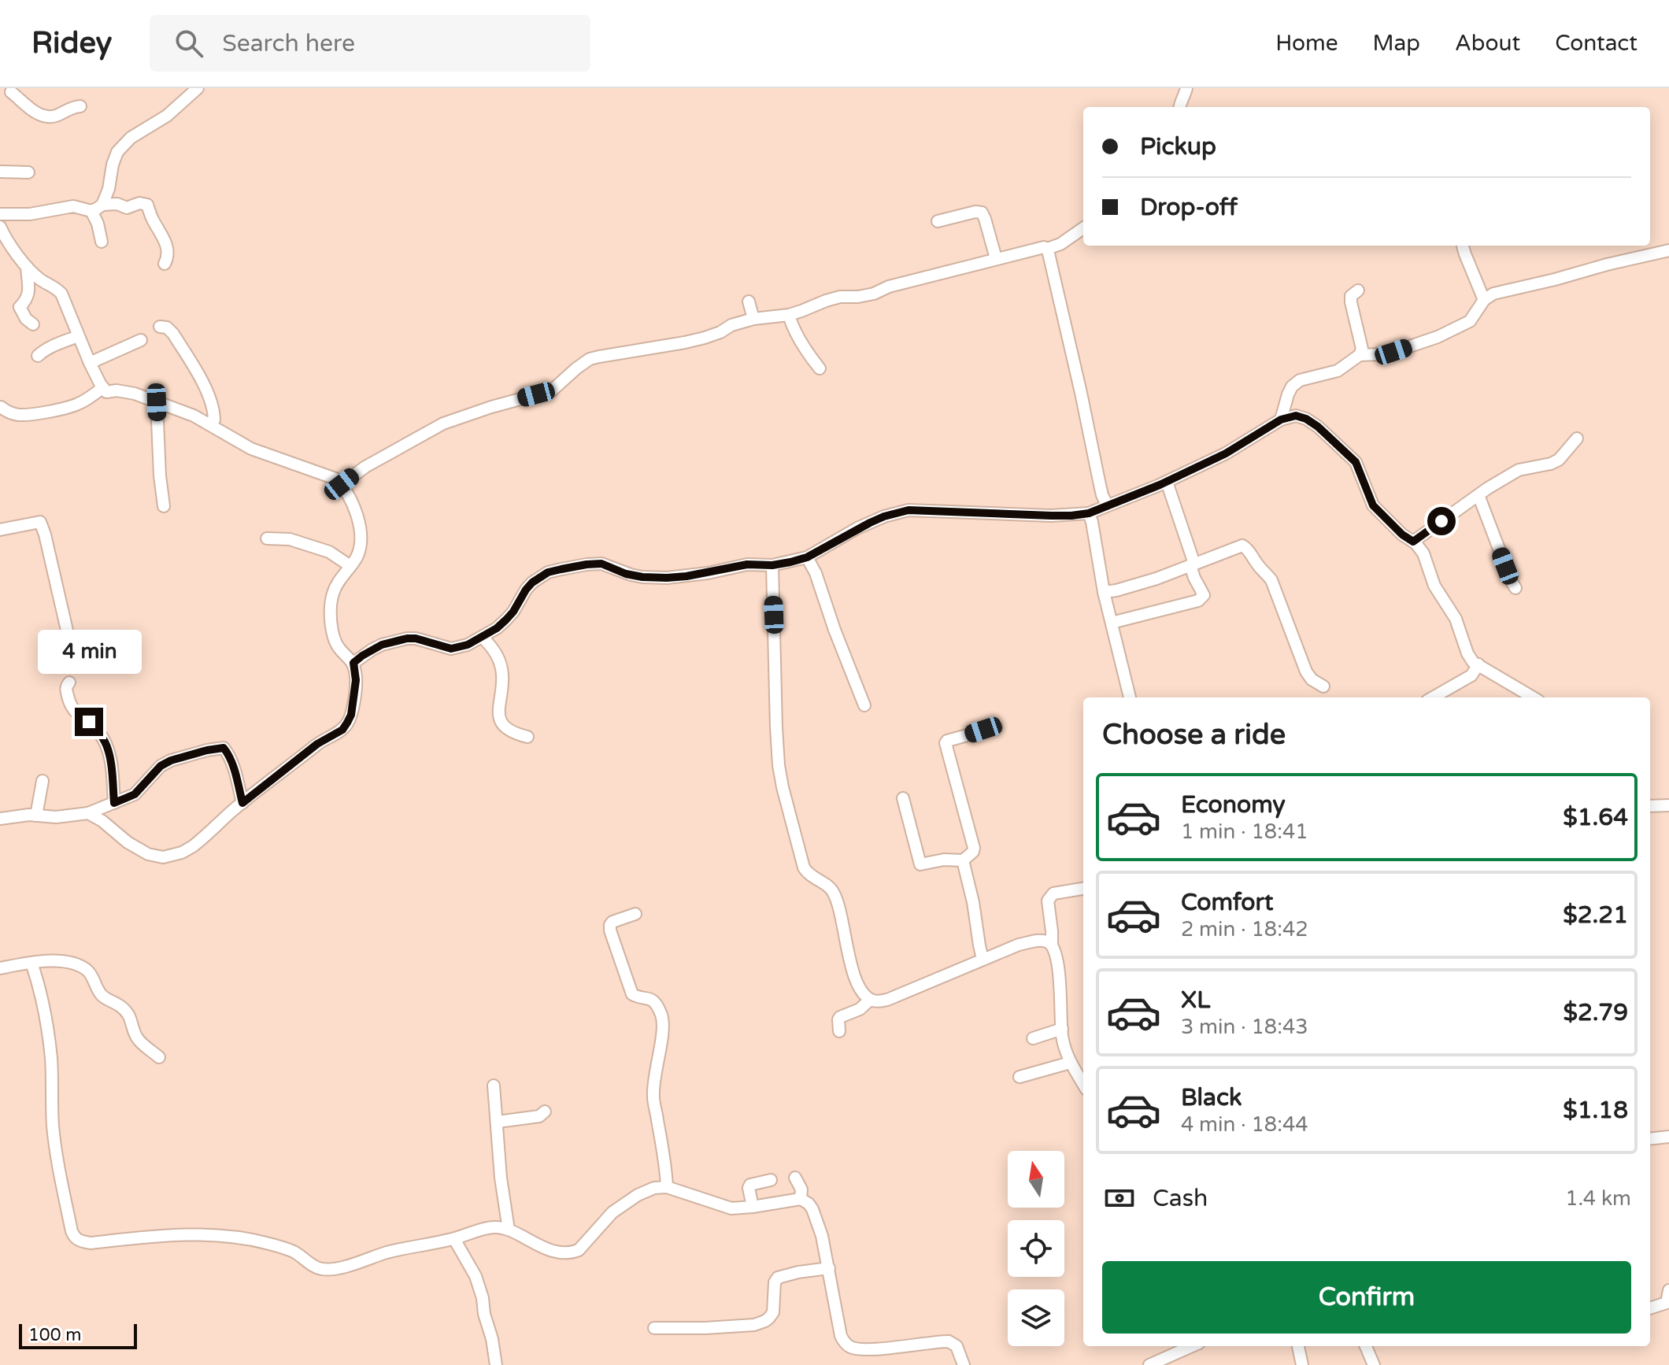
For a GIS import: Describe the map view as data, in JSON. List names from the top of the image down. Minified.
{"scale_bar":"100 m","north":"top","page":{"header":"Ridey","search":"Search here","nav":["Home","Map","About","Contact"],"banner":["Pickup","Drop-off"],"bubble":"4 min","heading":"Choose a ride","list":[{"name":"Economy","note":"1 min · 18:41","value":"$1.64"},{"name":"Comfort","note":"2 min · 18:42","value":"$2.21"},{"name":"XL","note":"3 min · 18:43","value":"$2.79"},{"name":"Black","note":"4 min · 18:44","value":"$1.18"}],"pay":["Cash","1.4 km"],"buttons":"Confirm","scale":"100 m"}}
